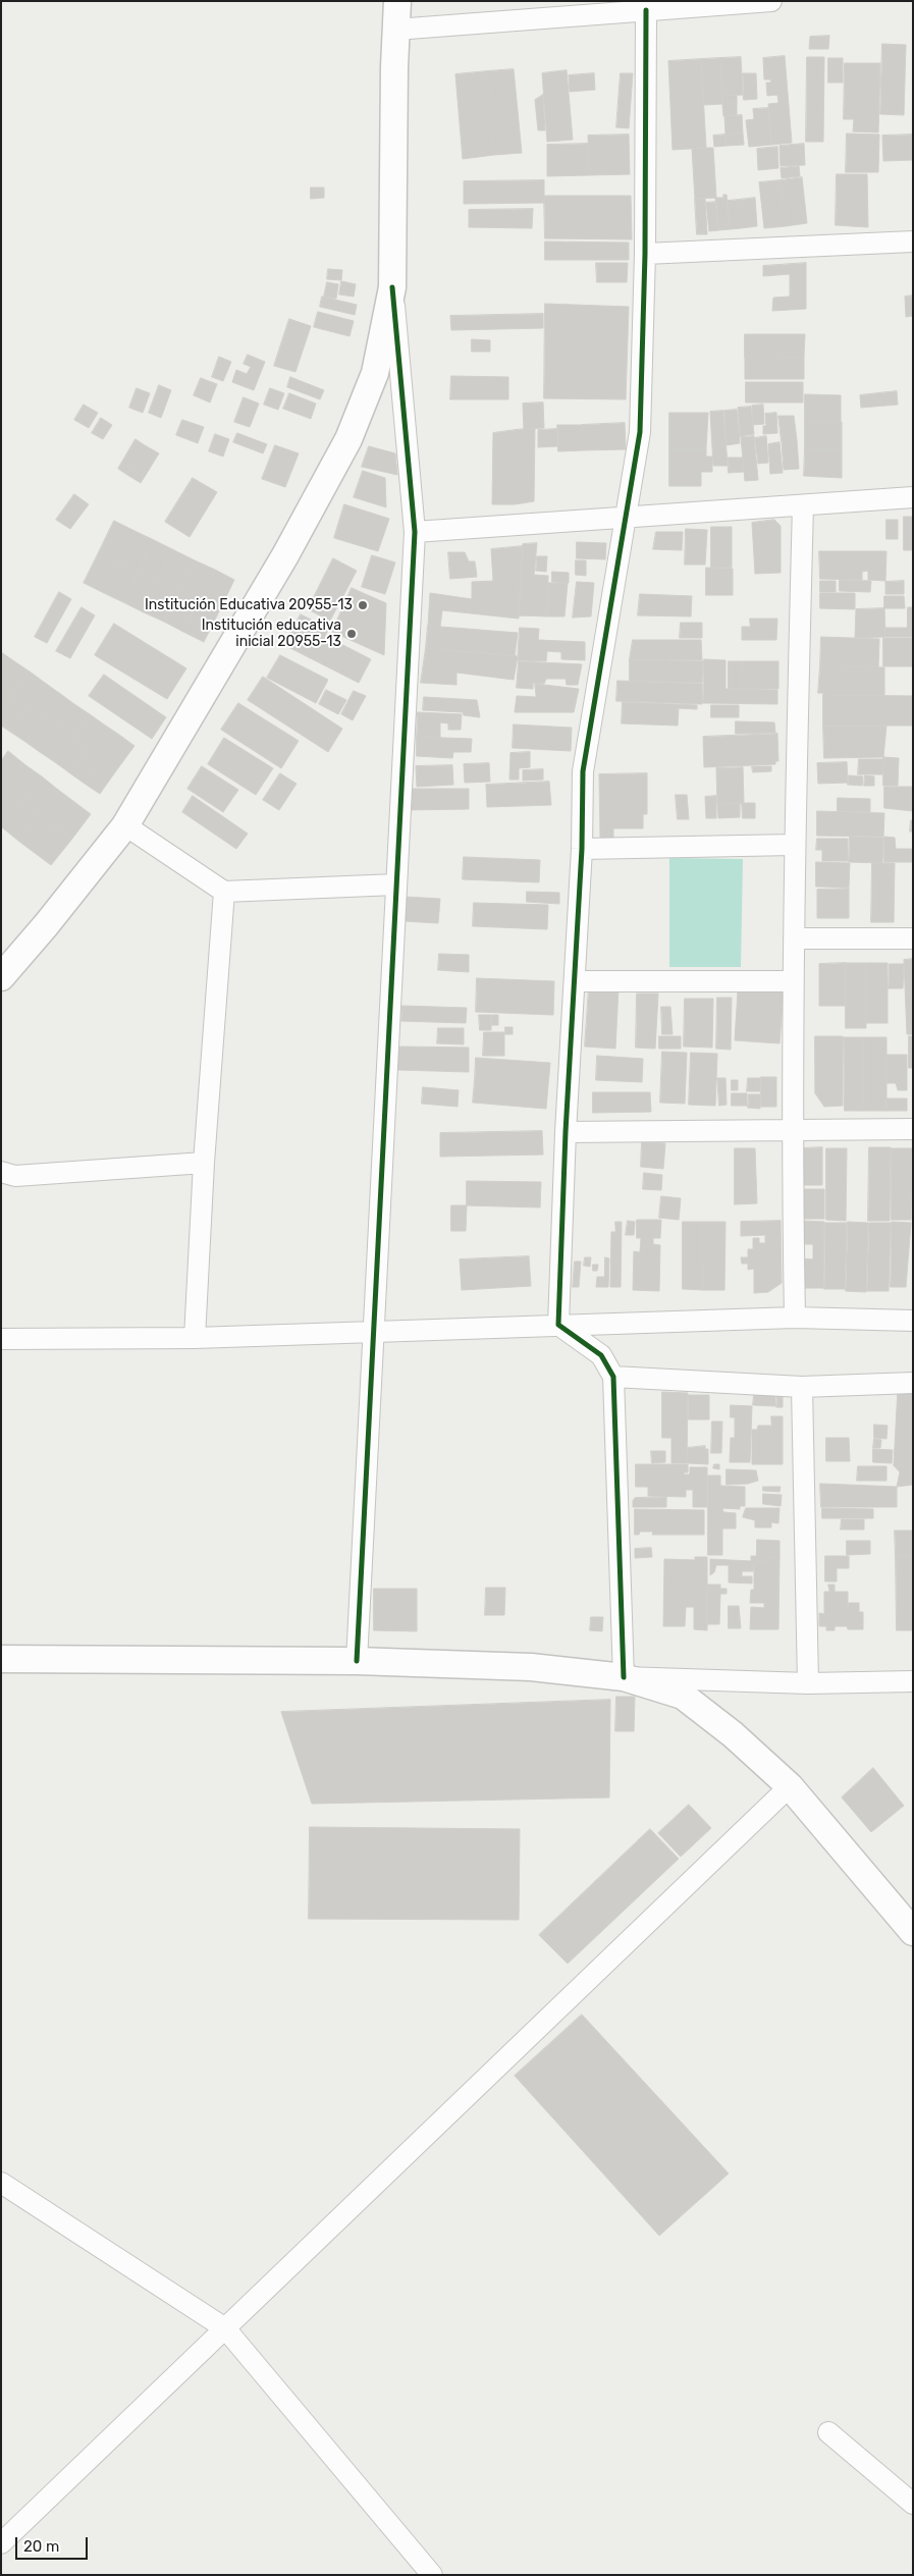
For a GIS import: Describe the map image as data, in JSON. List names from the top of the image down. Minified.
{"places":["Institución Educativa 20955-13","Institución educativa inicial 20955-13"],"scale_bar":"20 m"}
